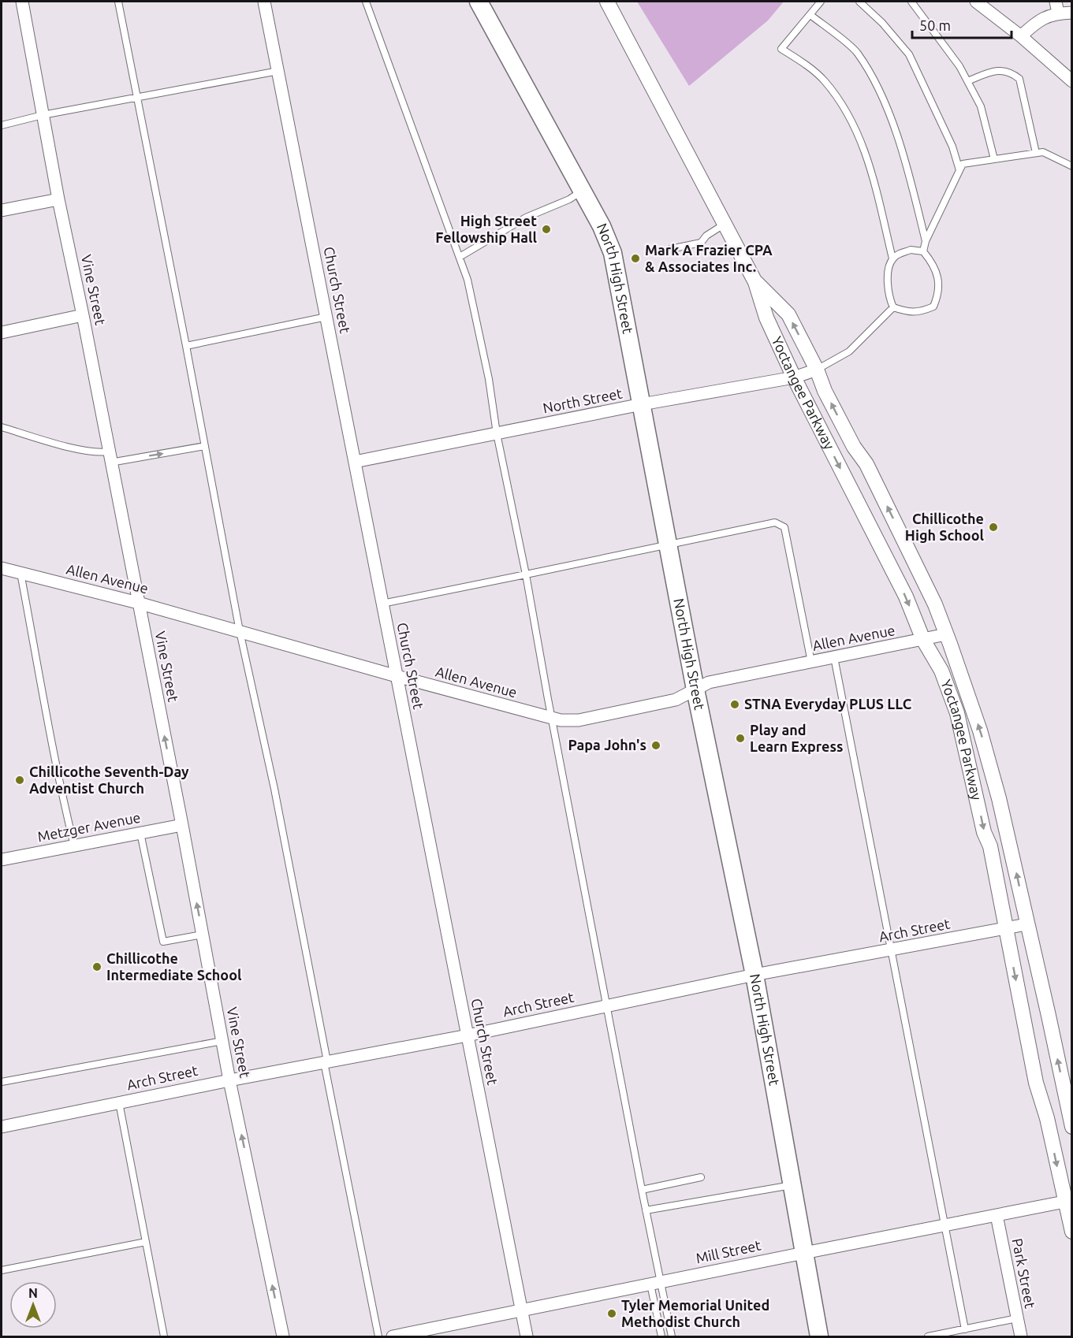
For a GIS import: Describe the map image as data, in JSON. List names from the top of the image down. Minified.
{"streets":{"main road":["North High Street"],"street":["Vine Street","Church Street","Yoctangee Parkway","North Street","Allen Avenue","Metzger Avenue","Arch Street","Mill Street","Park Street"]},"crossings":[["North High Street","North Street"],["North High Street","Allen Avenue"],["North High Street","Arch Street"],["North High Street","Mill Street"],["Vine Street","Allen Avenue"],["Vine Street","Metzger Avenue"],["Vine Street","Arch Street"],["Church Street","North Street"],["Church Street","Allen Avenue"],["Church Street","Arch Street"],["Church Street","Mill Street"],["Yoctangee Parkway","North Street"],["Yoctangee Parkway","Allen Avenue"],["Yoctangee Parkway","Arch Street"],["Yoctangee Parkway","Mill Street"],["Mill Street","Park Street"]],"one_way":["Vine Street"],"places":["High Street Fellowship Hall","Mark A Frazier CPA & Associates Inc.","Chillicothe High School","STNA Everyday PLUS LLC","Play and Learn Express","Papa John's","Chillicothe Seventh-Day Adventist Church","Chillicothe Intermediate School","Tyler Memorial United Methodist Church"],"scale_bar":"50 m","north":"top"}
